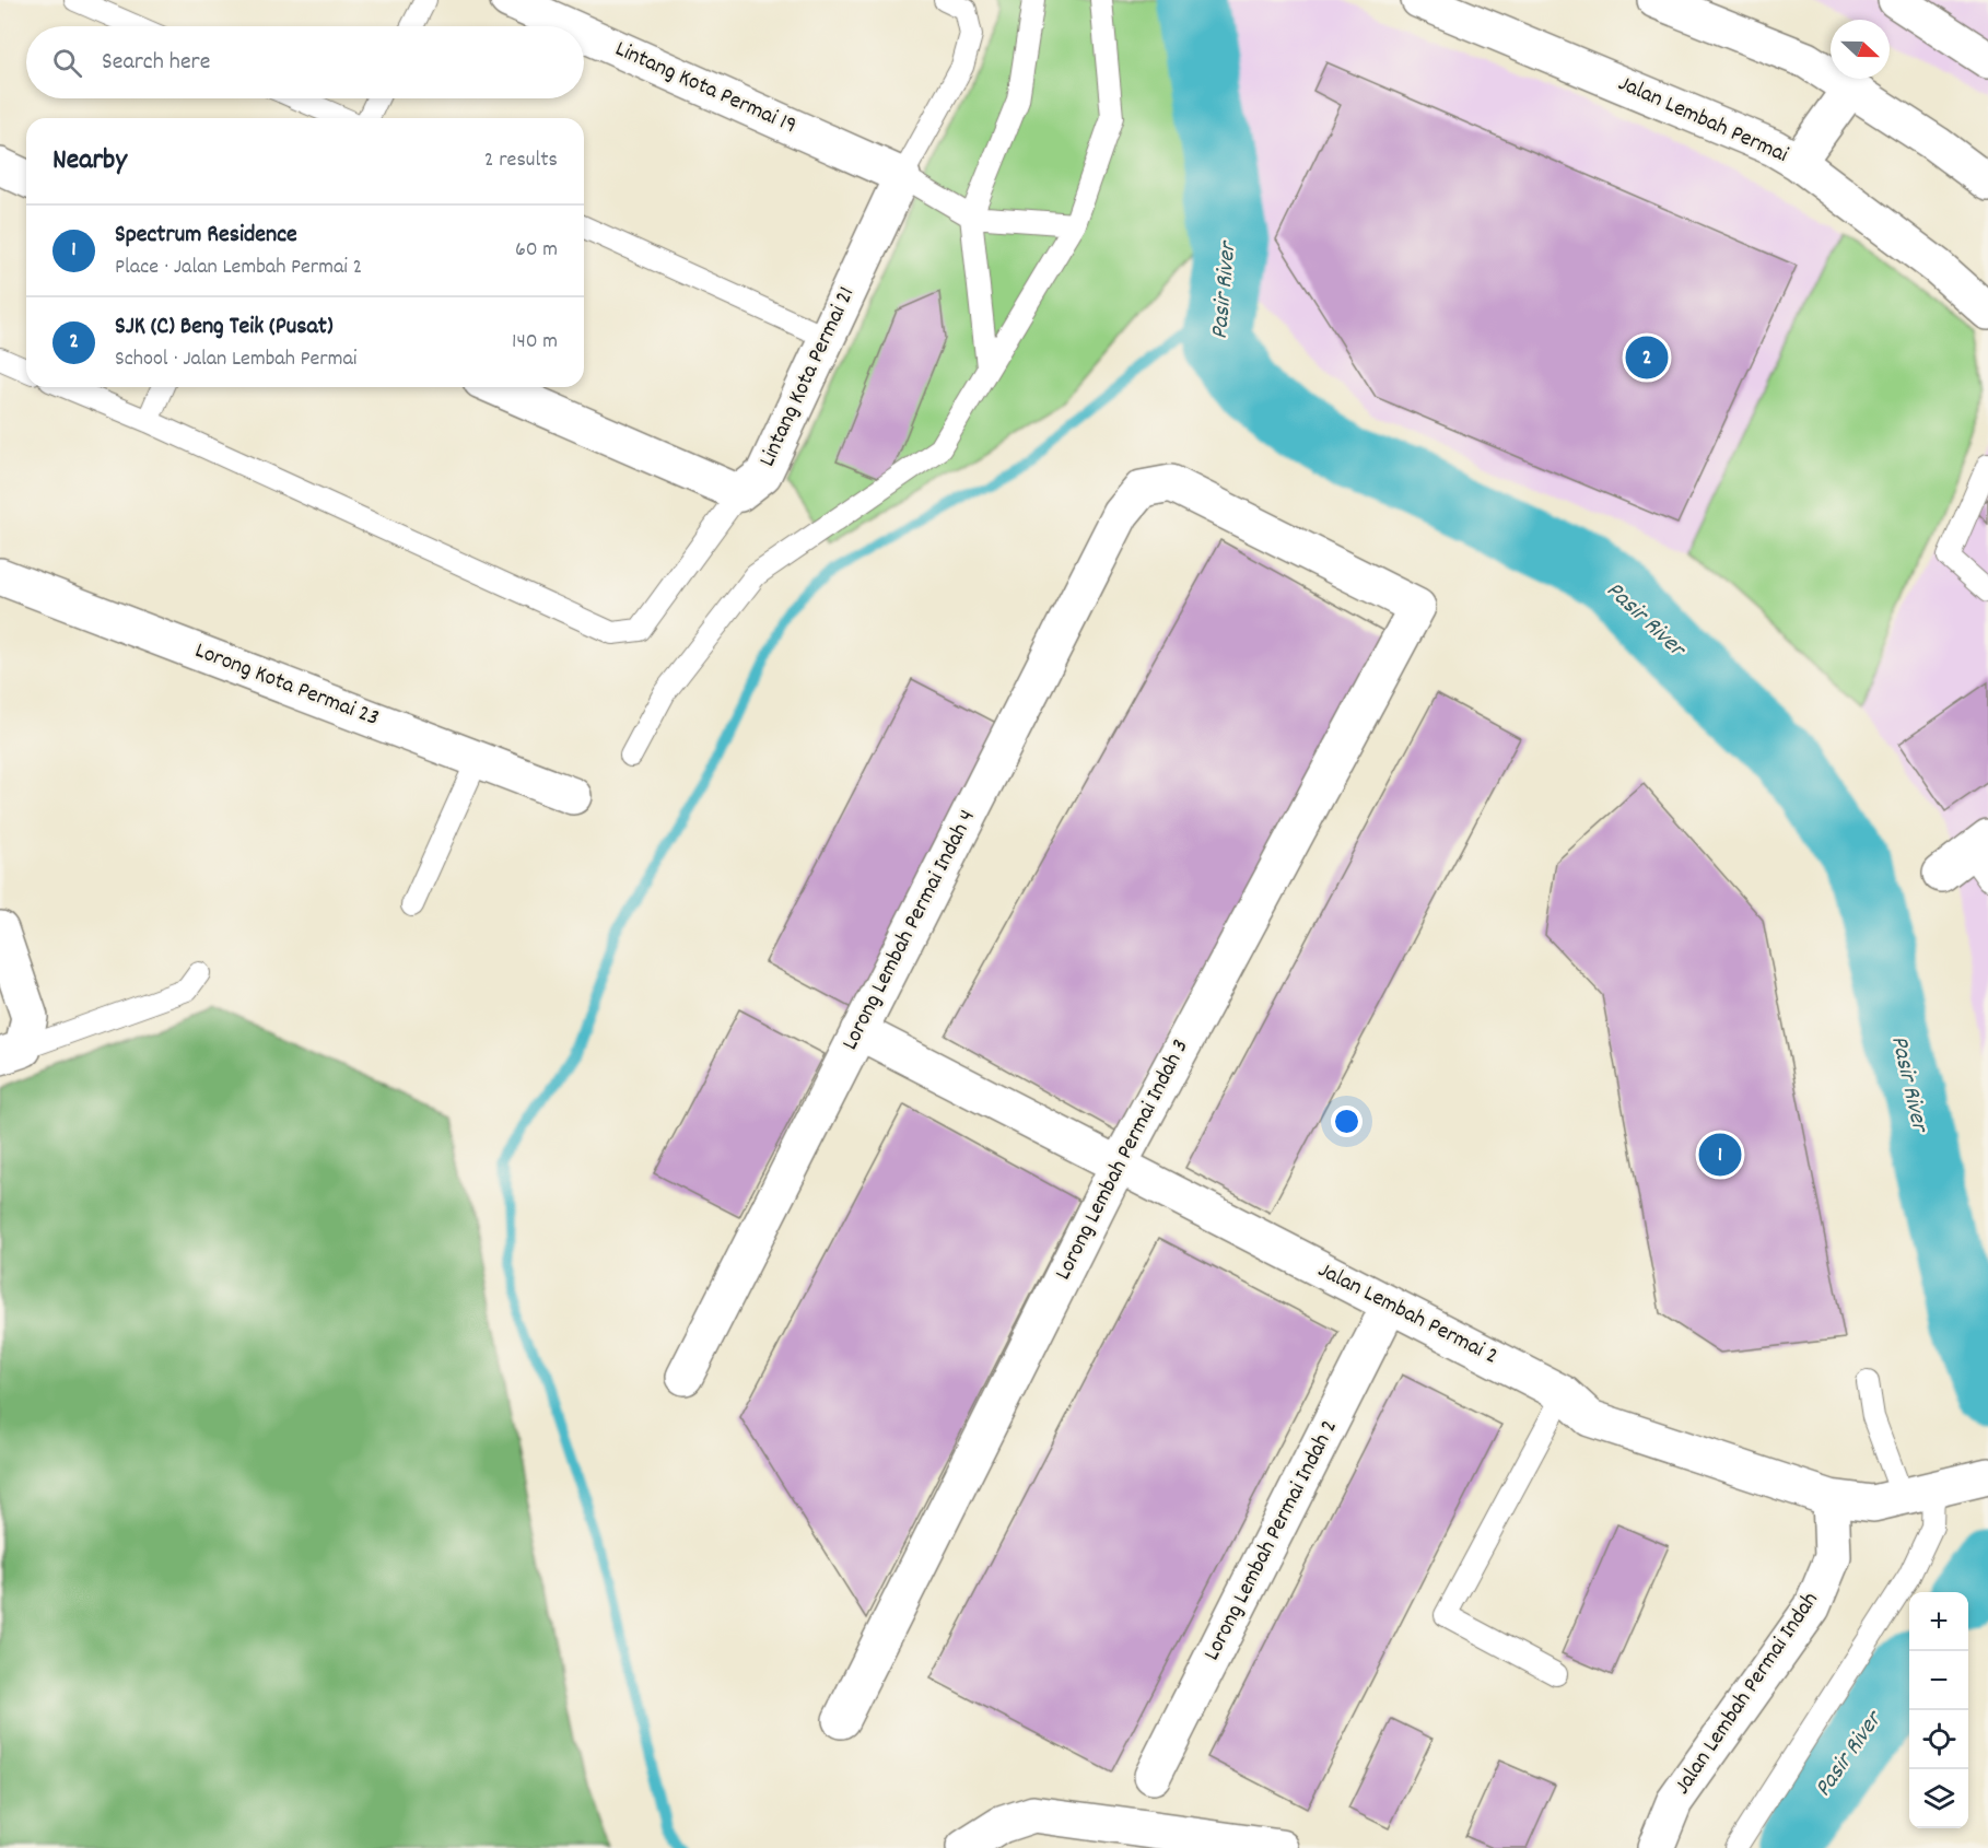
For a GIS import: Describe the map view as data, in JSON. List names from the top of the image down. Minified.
{"streets":{"street":["Lintang Kota Permai 19","Jalan Lembah Permai","Lintang Kota Permai 21","Lorong Kota Permai 23","Lorong Lembah Permai Indah 4","Lorong Lembah Permai Indah 3","Jalan Lembah Permai 2","Lorong Lembah Permai Indah 2","Jalan Lembah Permai Indah"]},"crossings":[["Lintang Kota Permai 19","Lintang Kota Permai 21"],["Lorong Lembah Permai Indah 4","Lorong Lembah Permai Indah 3"],["Lorong Lembah Permai Indah 4","Jalan Lembah Permai 2"],["Lorong Lembah Permai Indah 3","Jalan Lembah Permai 2"],["Jalan Lembah Permai 2","Lorong Lembah Permai Indah 2"],["Jalan Lembah Permai 2","Jalan Lembah Permai Indah"]],"water":["Pasir River"],"north":"right","page":{"search":"Search here","heading":["Nearby","2 results"],"list":[{"mark":"1","name":"Spectrum Residence","note":"Place · Jalan Lembah Permai 2","value":"60 m"},{"mark":"2","name":"SJK (C) Beng Teik (Pusat)","note":"School · Jalan Lembah Permai","value":"140 m"}],"pins":["2","1"],"map_buttons":["+","−"]}}
